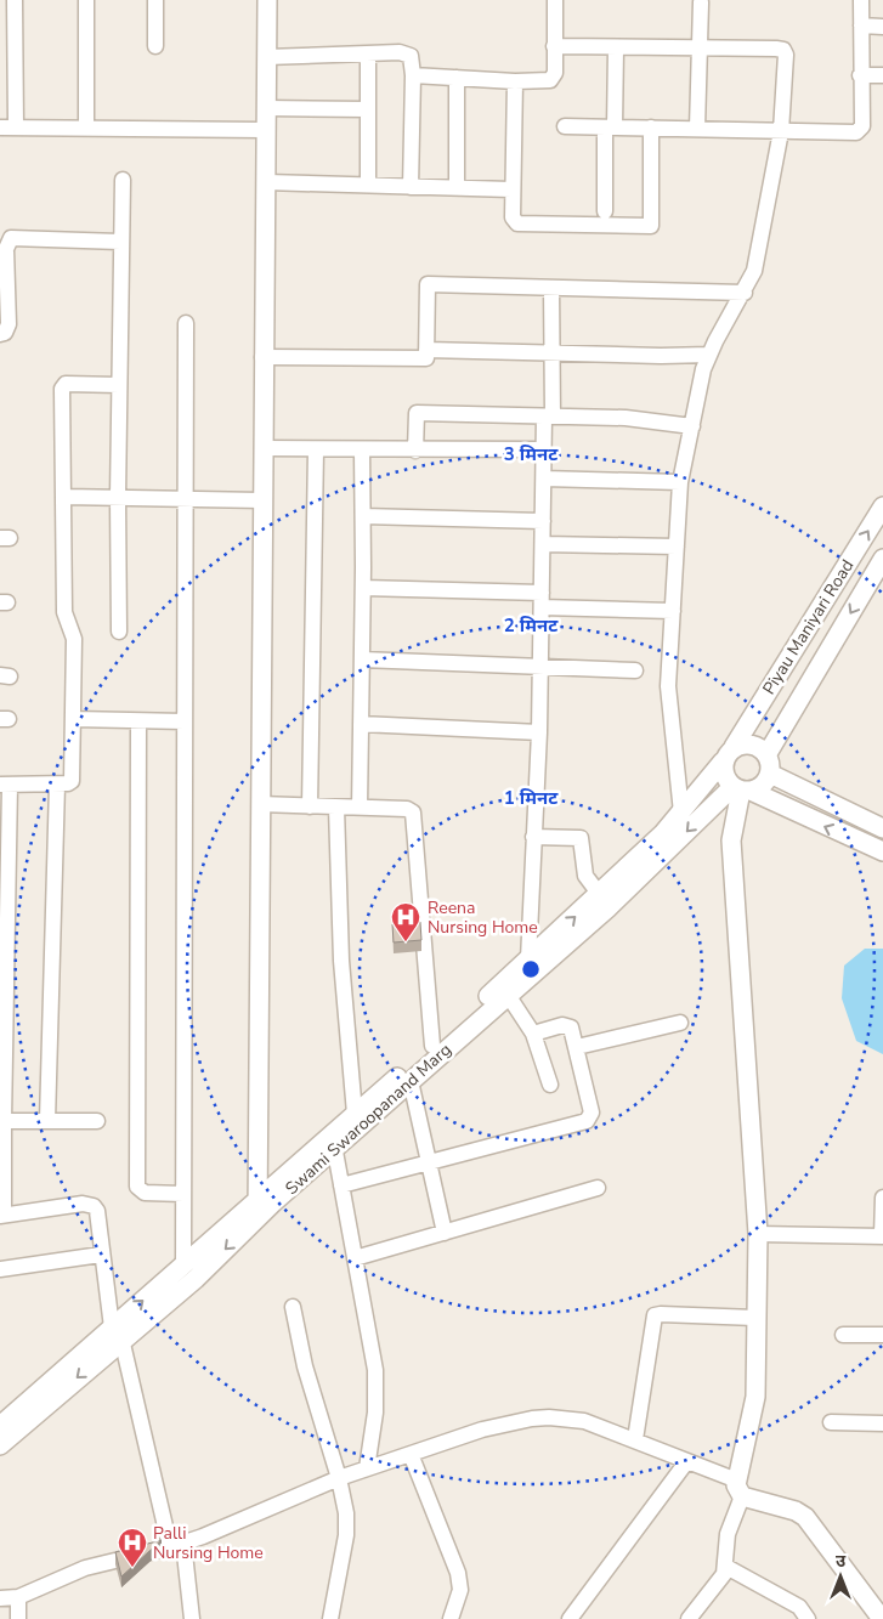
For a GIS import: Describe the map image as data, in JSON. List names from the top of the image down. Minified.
{"streets":{"street":["Piyau Maniyari Road","Swami Swaroopanand Marg"]},"crossings":[["Piyau Maniyari Road","Swami Swaroopanand Marg"]],"places":{"hospital":["Reena Nursing Home","Palli Nursing Home"]},"north":"top","rings":["3 मिनट","2 मिनट","1 मिनट"]}
